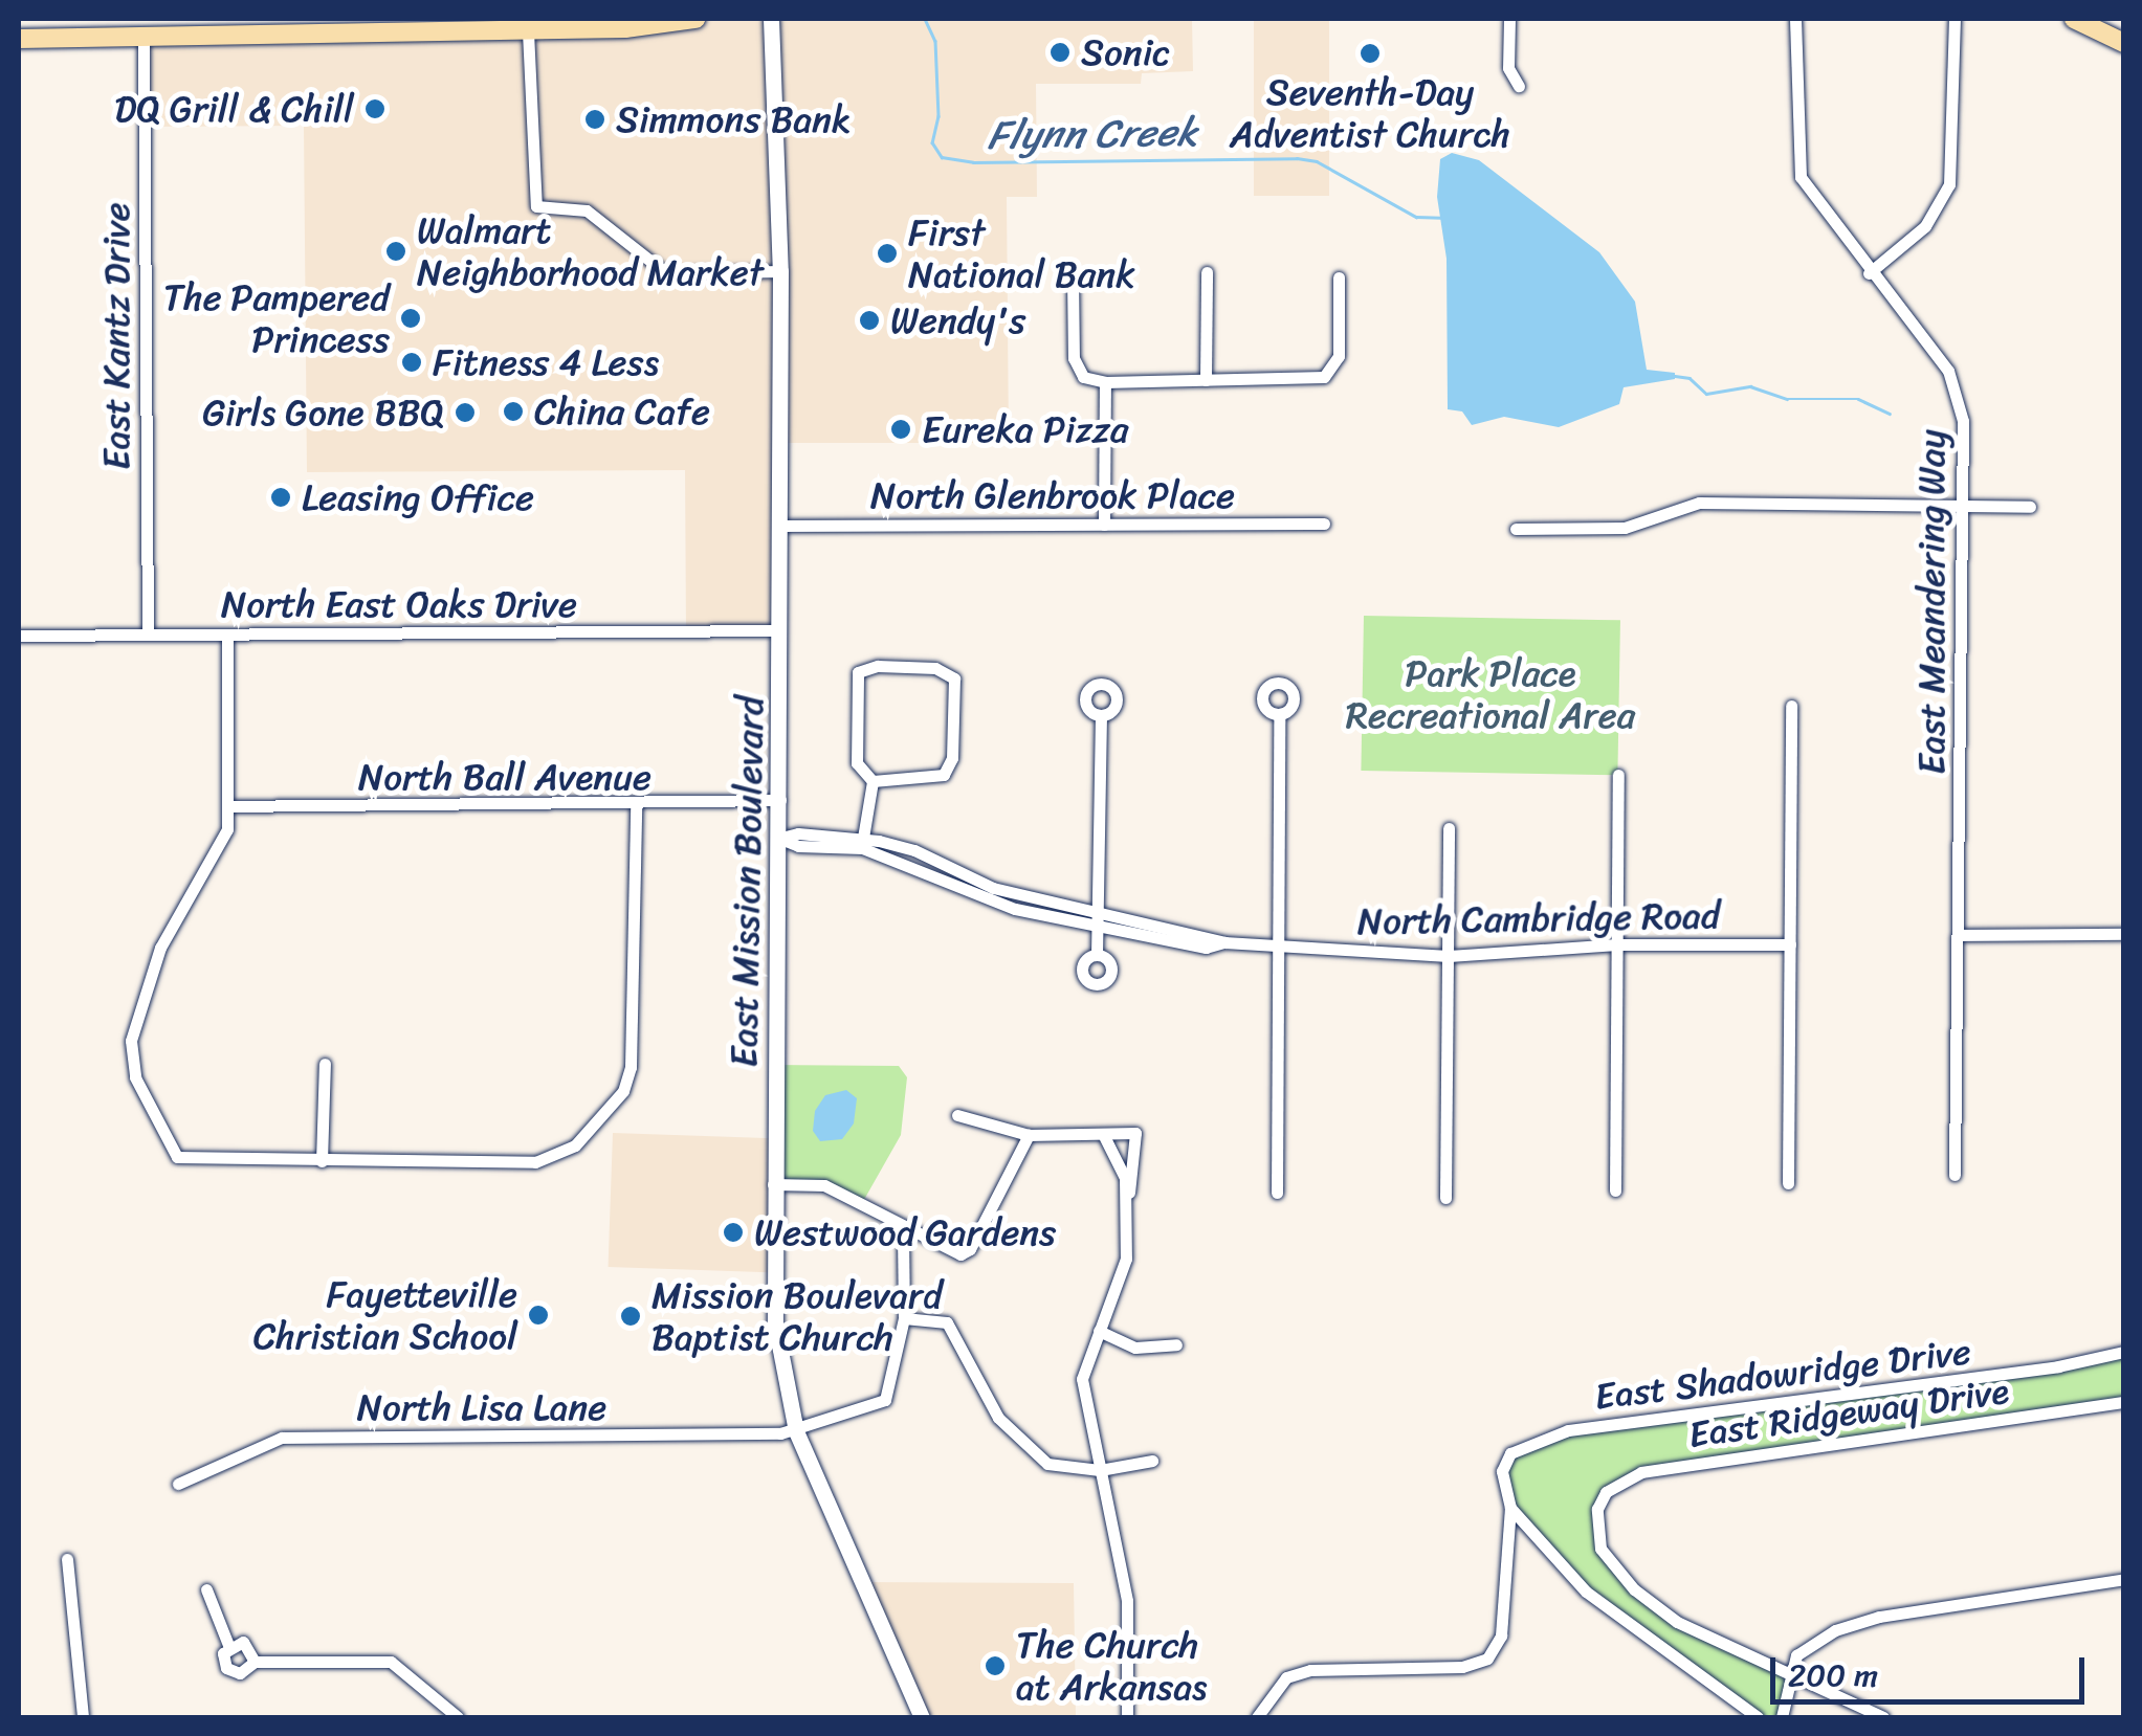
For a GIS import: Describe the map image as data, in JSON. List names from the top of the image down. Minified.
{"streets":{"main road":["East Mission Boulevard"],"street":["East Kantz Drive","North Glenbrook Place","East Meandering Way","North East Oaks Drive","North Ball Avenue","North Cambridge Road","East Shadowridge Drive","North Lisa Lane","East Ridgeway Drive"]},"crossings":[["East Kantz Drive","North East Oaks Drive"],["North Glenbrook Place","East Mission Boulevard"],["North East Oaks Drive","East Mission Boulevard"],["North Ball Avenue","East Mission Boulevard"],["East Mission Boulevard","North Cambridge Road"],["East Mission Boulevard","North Lisa Lane"]],"water":["Flynn Creek"],"parks":["Park Place Recreational Area"],"places":["Sonic","Seventh-Day Adventist Church","DQ Grill & Chill","Simmons Bank","Walmart Neighborhood Market","First National Bank","The Pampered Princess","Wendy's","Fitness 4 Less","China Cafe","Girls Gone BBQ","Eureka Pizza","Leasing Office","Westwood Gardens","Fayetteville Christian School","Mission Boulevard Baptist Church","The Church at Arkansas"],"scale_bar":"200 m"}
